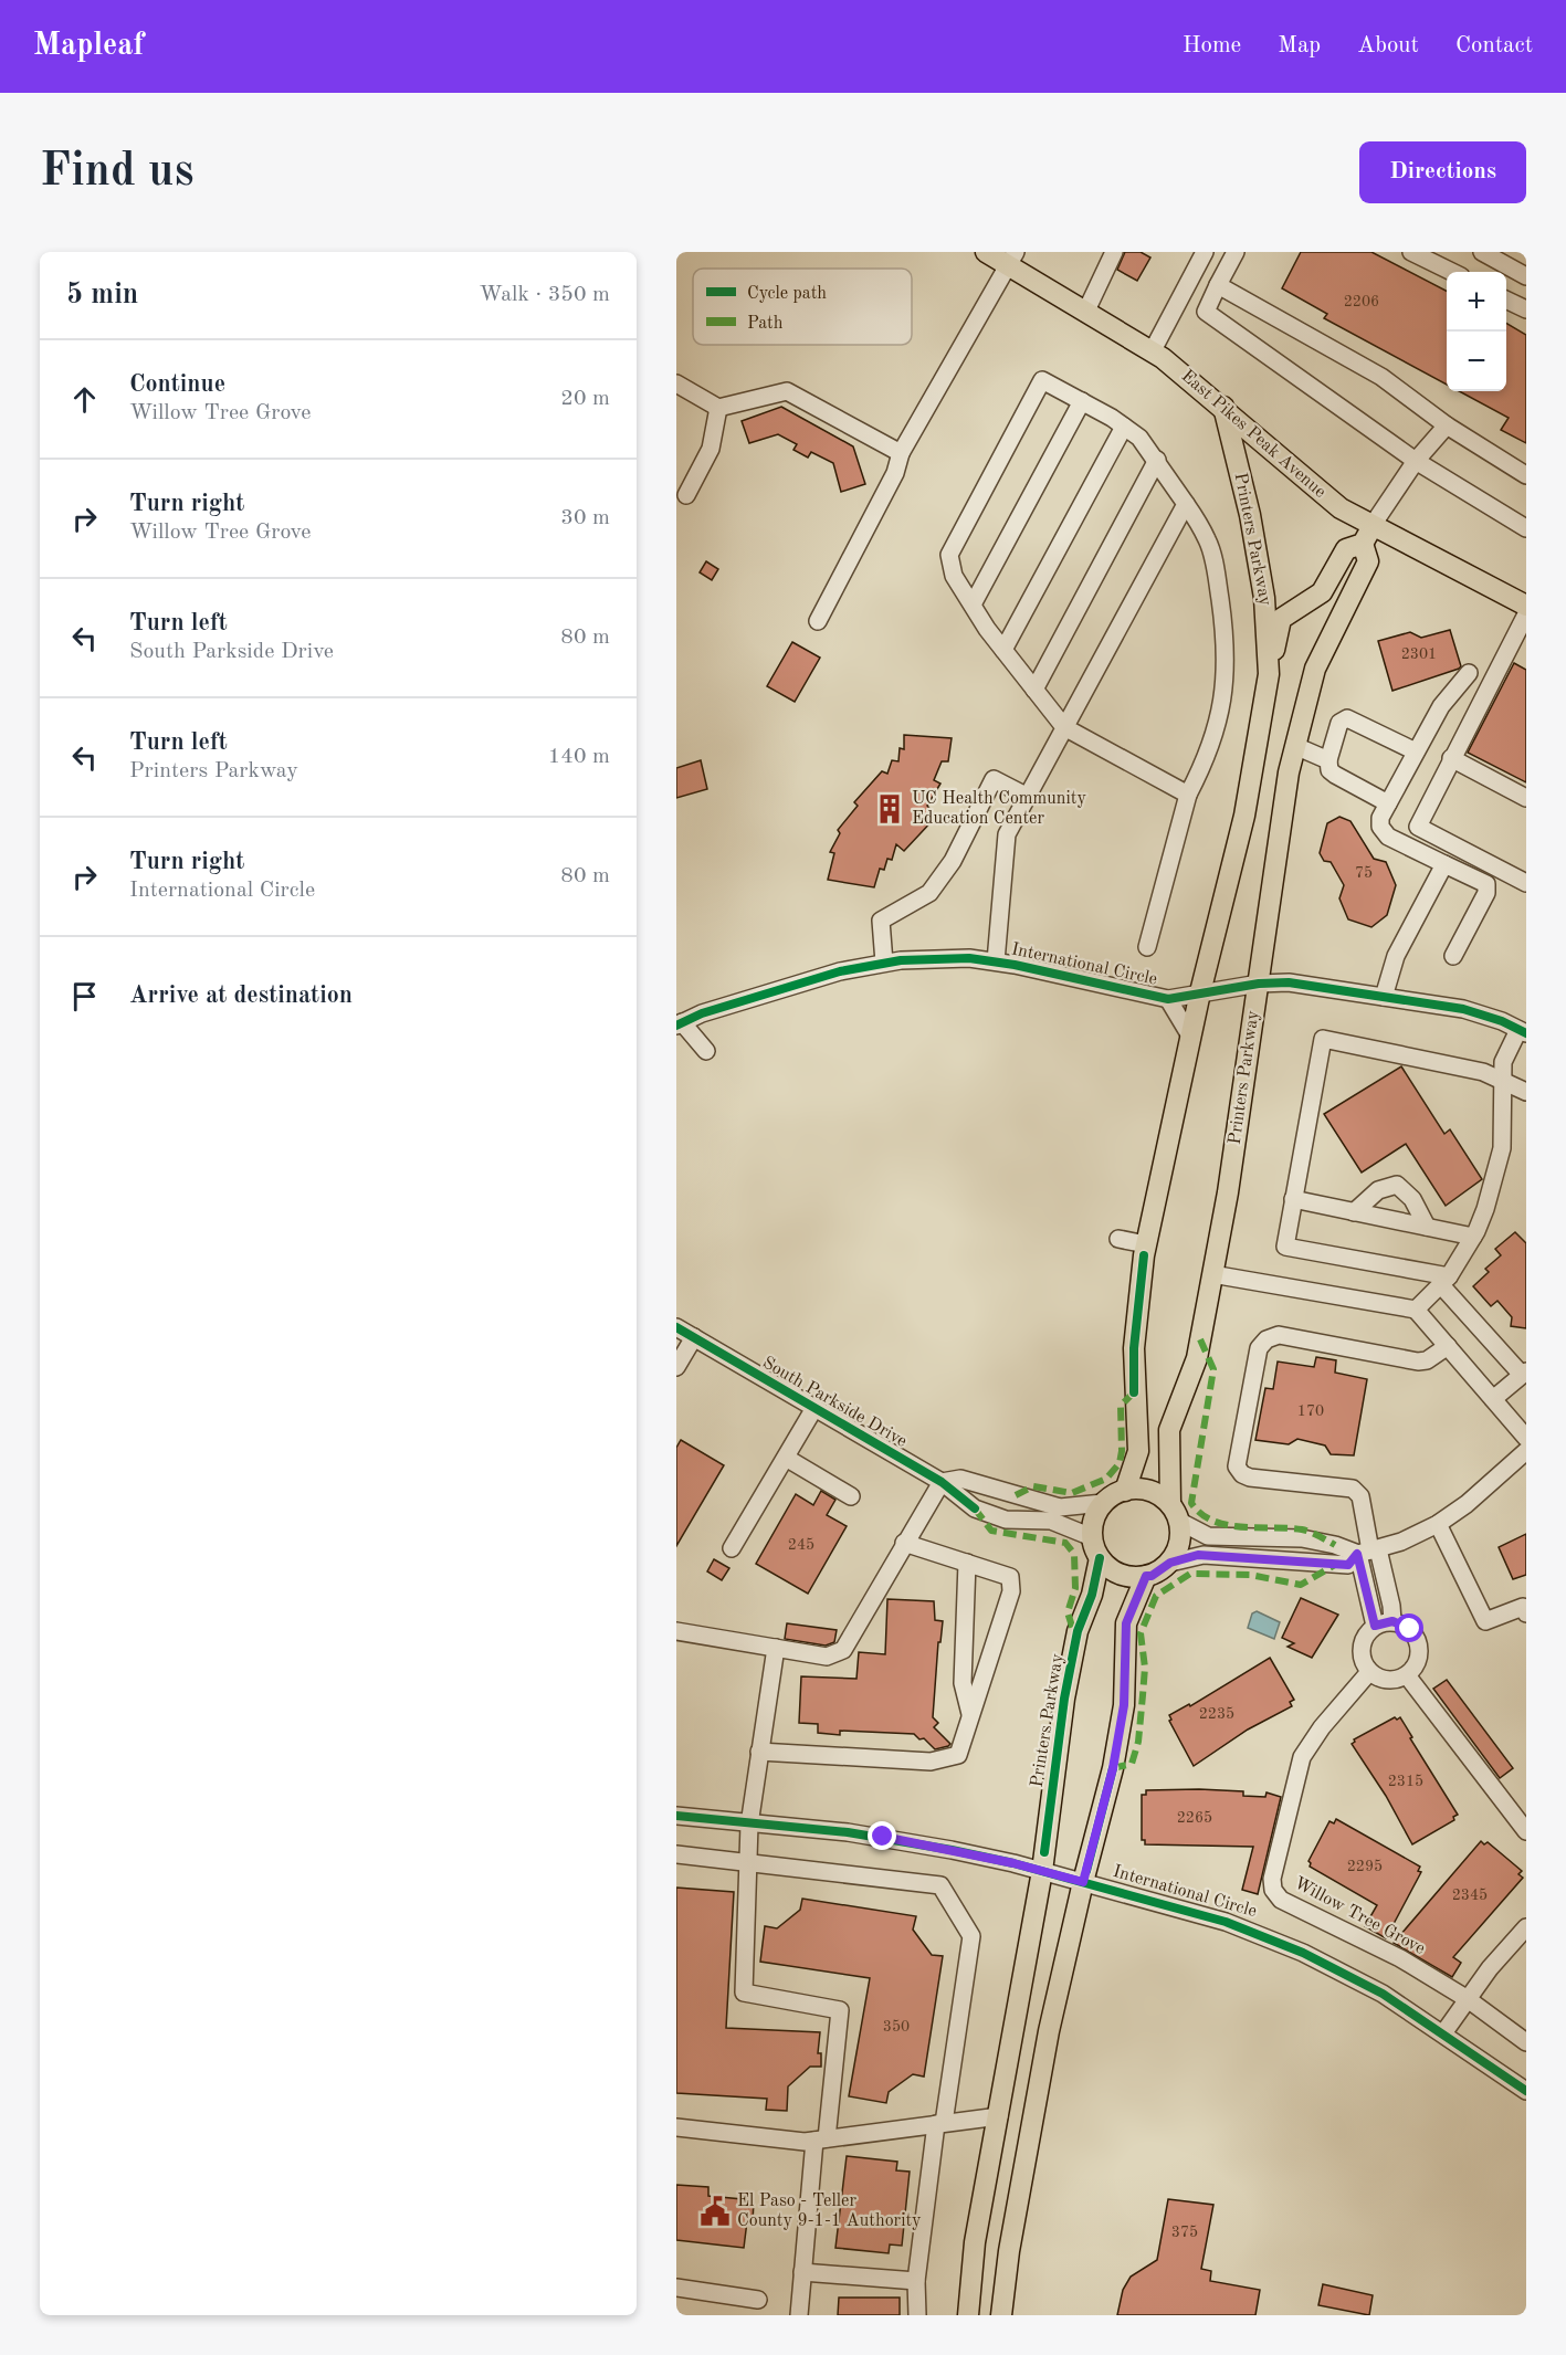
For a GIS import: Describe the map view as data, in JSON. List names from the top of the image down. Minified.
{"streets":{"main road":["East Pikes Peak Avenue","Printers Parkway"],"street":["International Circle","South Parkside Drive","Willow Tree Grove"]},"crossings":[["East Pikes Peak Avenue","Printers Parkway"],["Printers Parkway","International Circle"],["Printers Parkway","South Parkside Drive"]],"places":{"building":["UC Health Community Education Center"],"public building":["El Paso - Teller County 9-1-1 Authority"]},"house_numbers":["2206","2301","75","170","245","2235","2315","2265","2295","2345","350","375"],"legend":["Cycle path","Path"],"page":{"header":"Mapleaf","nav":["Home","Map","About","Contact"],"buttons":"Directions","title":"Find us","heading":["5 min","Walk · 350 m"],"map_buttons":["+","−"],"list":[["Continue","Willow Tree Grove","20 m"],["Turn right","Willow Tree Grove","30 m"],["Turn left","South Parkside Drive","80 m"],["Turn left","Printers Parkway","140 m"],["Turn right","International Circle","80 m"],"Arrive at destination"]}}
